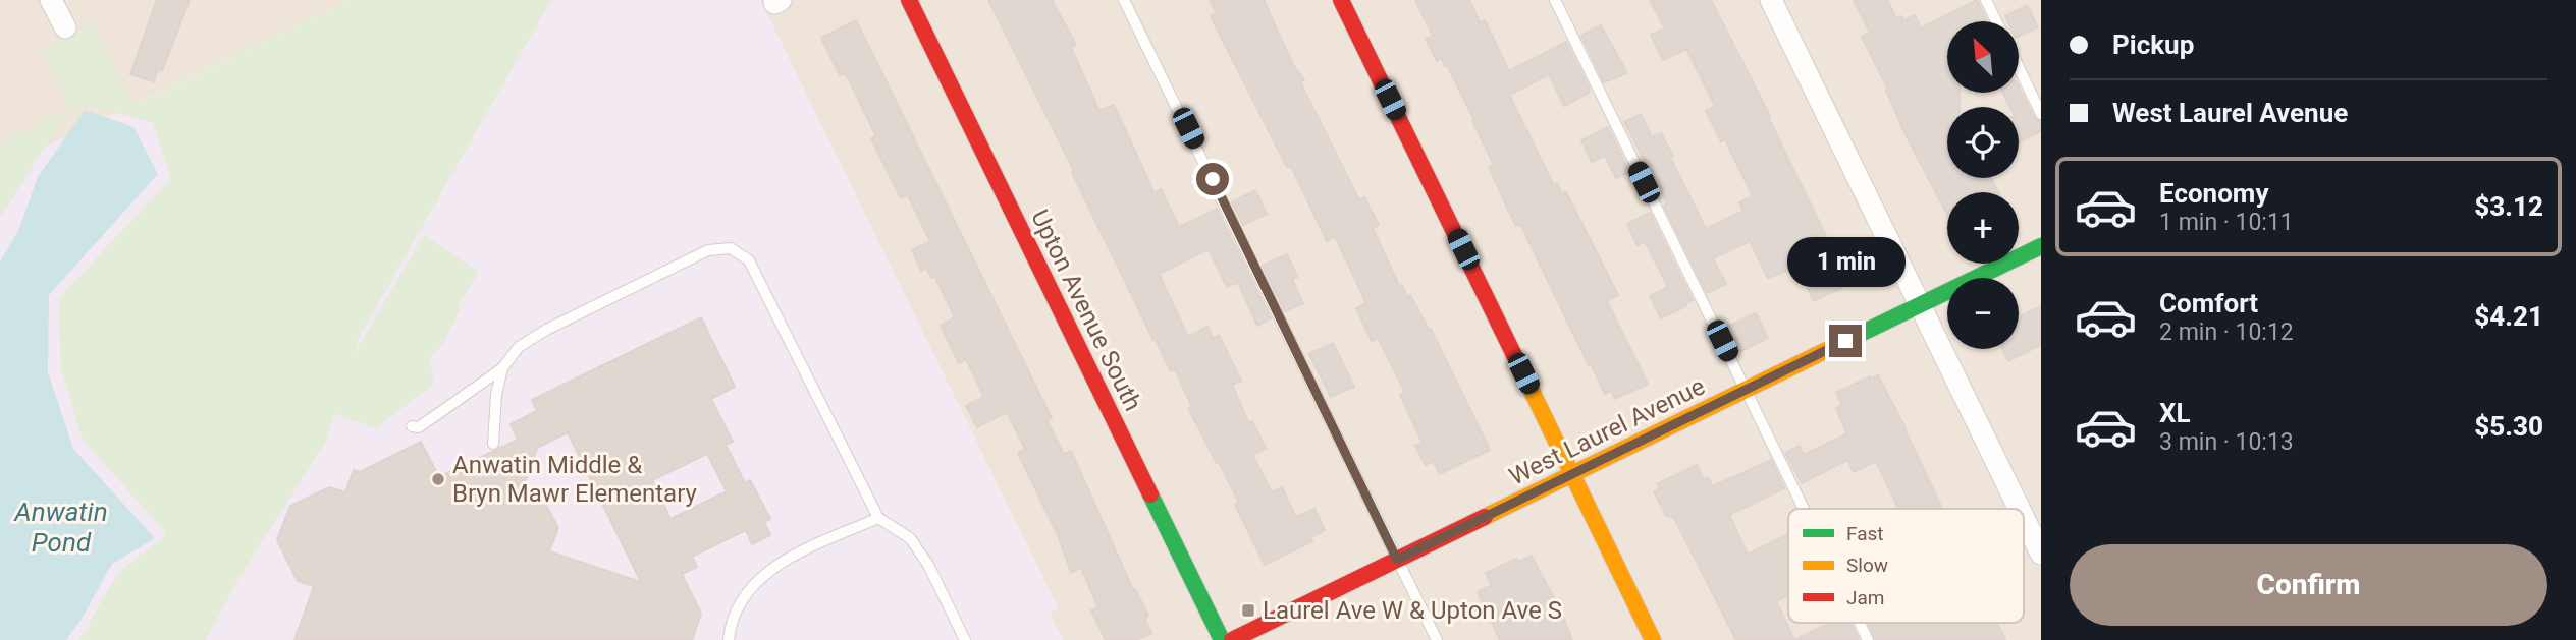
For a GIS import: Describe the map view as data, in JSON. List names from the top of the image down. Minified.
{"streets":{"street":["Upton Avenue South","West Laurel Avenue"]},"water":["Anwatin Pond"],"places":{"other":["Anwatin Middle & Bryn Mawr Elementary"],"transit":["Laurel Ave W & Upton Ave S"]},"legend":["Fast","Slow","Jam"],"north":"top left","page":{"banner":["Pickup","West Laurel Avenue"],"map_buttons":["+","−"],"list":[{"name":"Economy","note":"1 min · 10:11","value":"$3.12"},{"name":"Comfort","note":"2 min · 10:12","value":"$4.21"},{"name":"XL","note":"3 min · 10:13","value":"$5.30"}],"bubble":"1 min","buttons":"Confirm"}}
